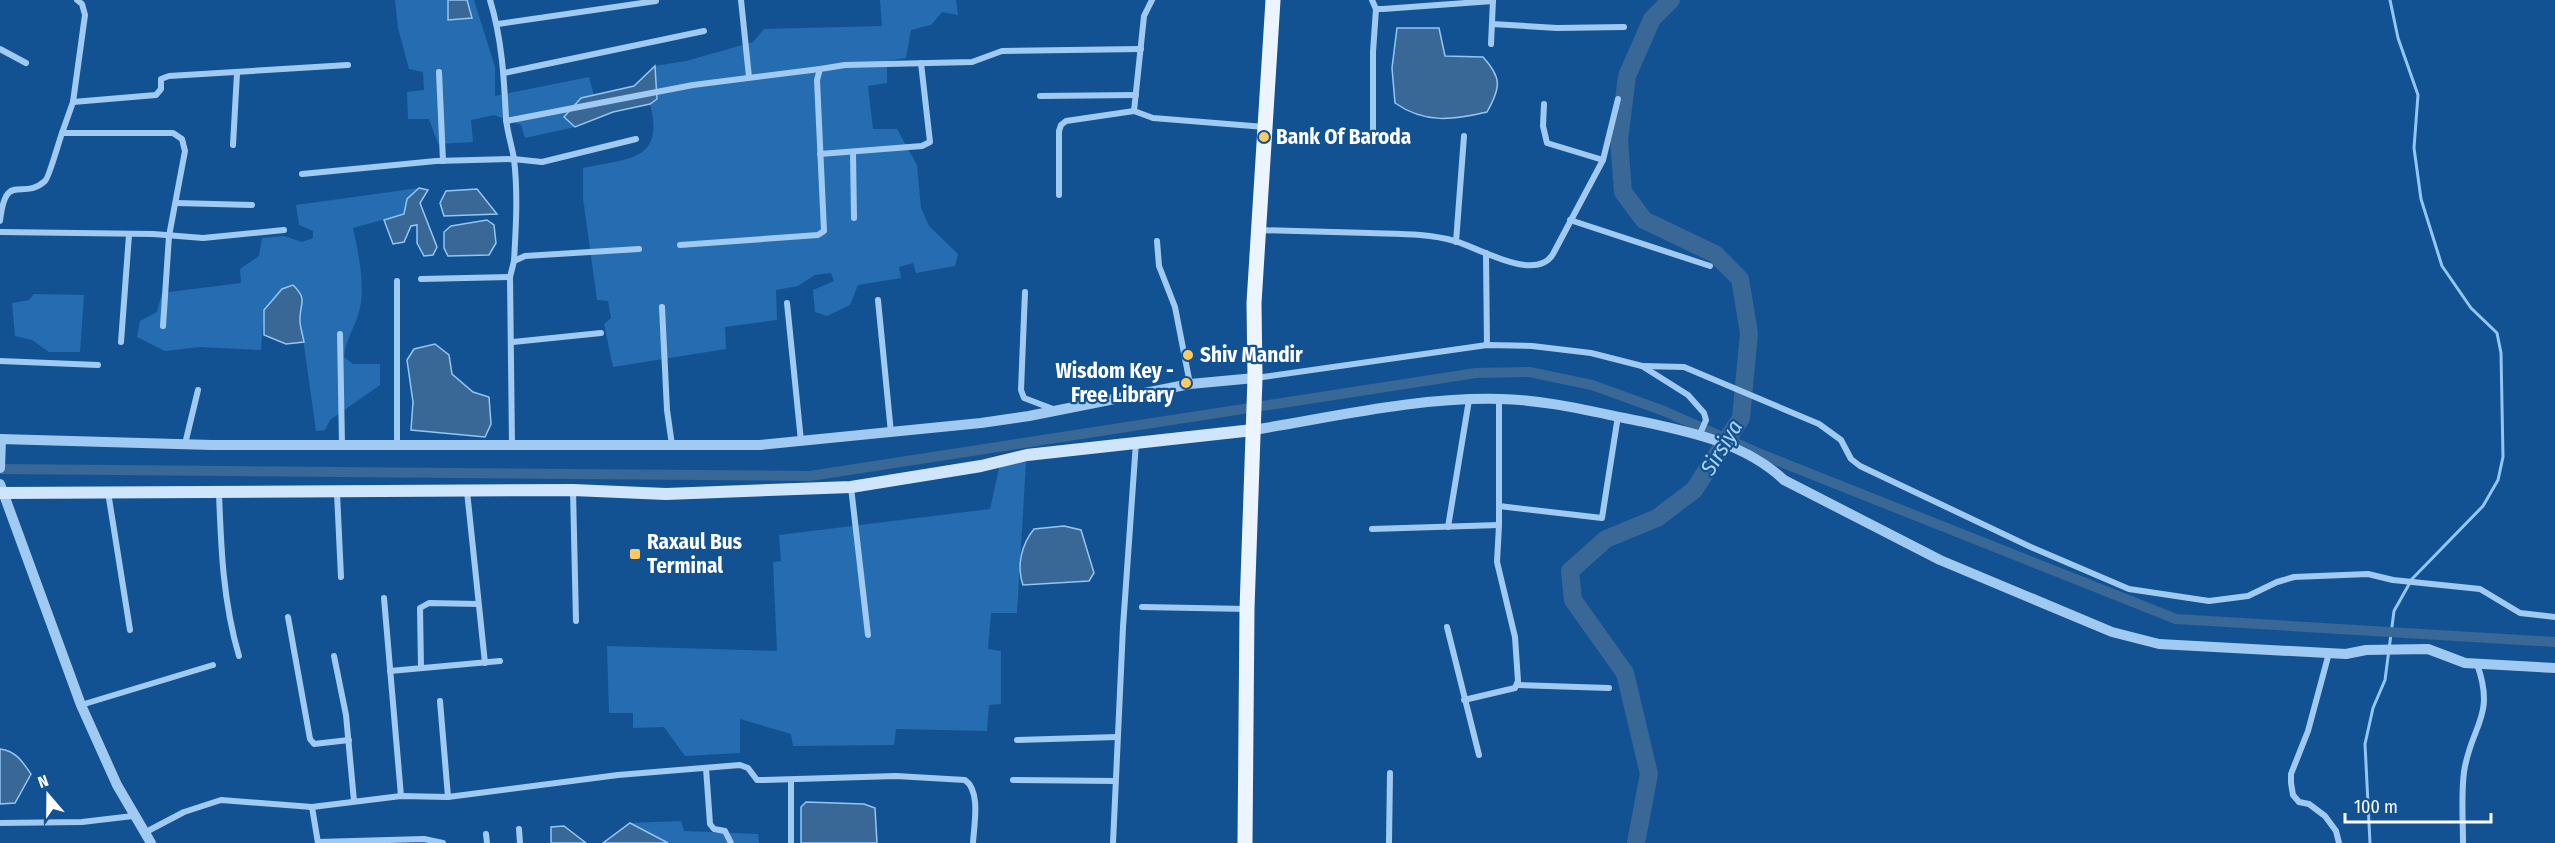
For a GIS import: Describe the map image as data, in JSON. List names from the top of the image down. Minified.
{"water":["Sirsiya"],"places":{"other":["Bank Of Baroda","Shiv Mandir","Wisdom Key - Free Library"],"transit":["Raxaul Bus Terminal"]},"scale_bar":"100 m","north":"top"}
